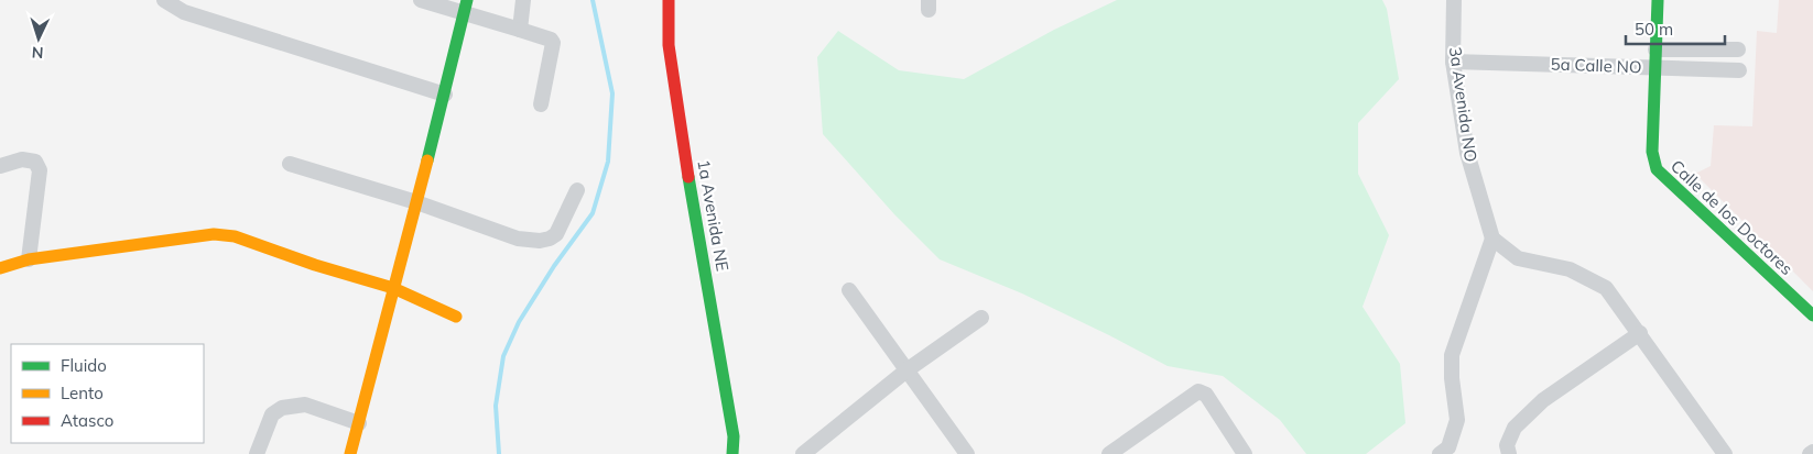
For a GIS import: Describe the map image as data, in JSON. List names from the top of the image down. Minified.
{"streets":{"street":["5a Calle NO","3a Avenida NO","1a Avenida NE","Calle de los Doctores"]},"crossings":[["5a Calle NO","3a Avenida NO"],["5a Calle NO","Calle de los Doctores"]],"legend":["Fluido","Lento","Atasco"],"scale_bar":"50 m","north":"bottom"}
